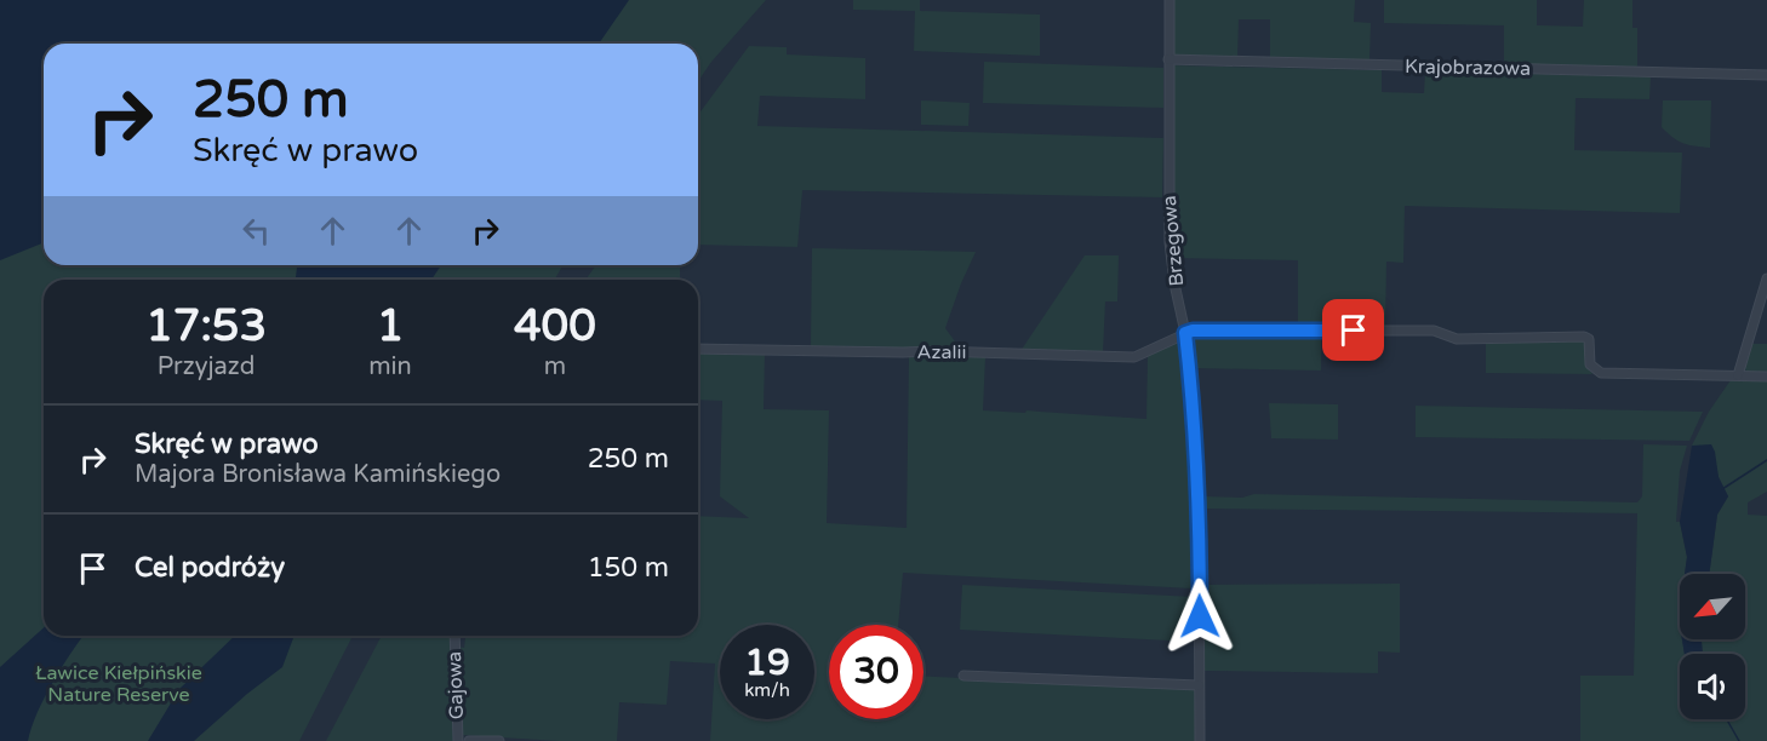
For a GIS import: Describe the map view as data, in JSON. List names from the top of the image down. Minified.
{"streets":{"street":["Krajobrazowa","Brzegowa","Azalii","Gajowa"]},"crossings":[["Krajobrazowa","Brzegowa"],["Brzegowa","Azalii"]],"parks":["Ławice Kiełpińskie Nature Reserve"],"north":"bottom left","page":{"turn":["250 m","Skręć w prawo"],"eta":["17:53","Przyjazd","1","min","400","m"],"list":[{"name":"Skręć w prawo","note":"Majora Bronisława Kamińskiego","value":"250 m"},{"name":"Cel podróży","value":"150 m"}],"speed":"19 km/h","limit":"30"}}
